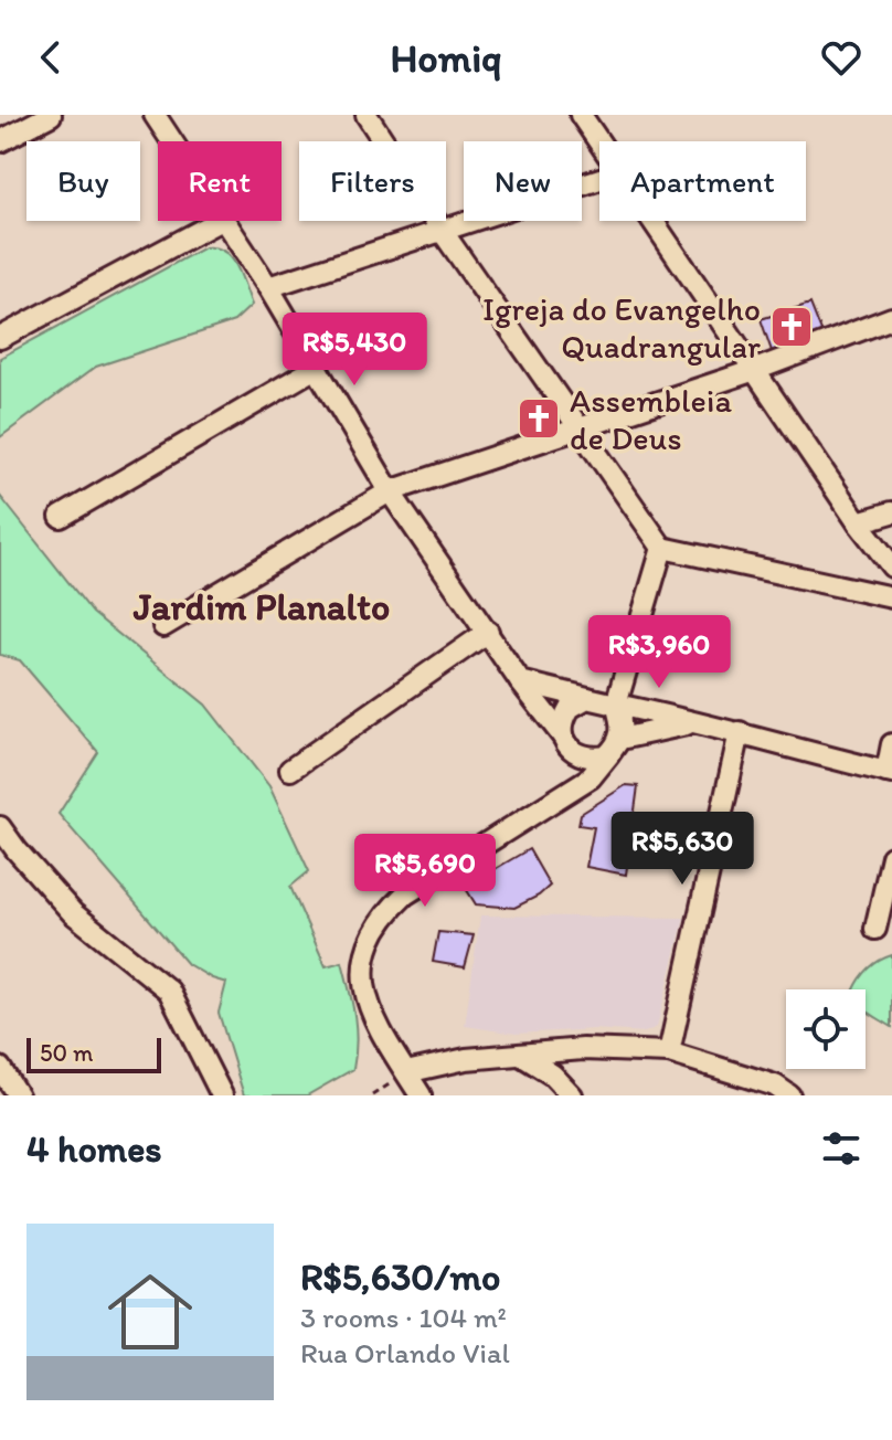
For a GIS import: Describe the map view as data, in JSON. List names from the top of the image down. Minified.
{"districts":["Jardim Planalto"],"places":{"church":["Igreja do Evangelho Quadrangular","Assembleia de Deus"]},"scale_bar":"50 m","page":{"header":"Homiq","chip":["Buy","Rent","Filters","New","Apartment"],"price":["R$5,430","R$3,960","R$5,630","R$5,690"],"scale":"50 m","heading":"4 homes","list":[{"name":"R$5,630/mo","note":"3 rooms · 104 m² · Rua Orlando Vial"}]}}
